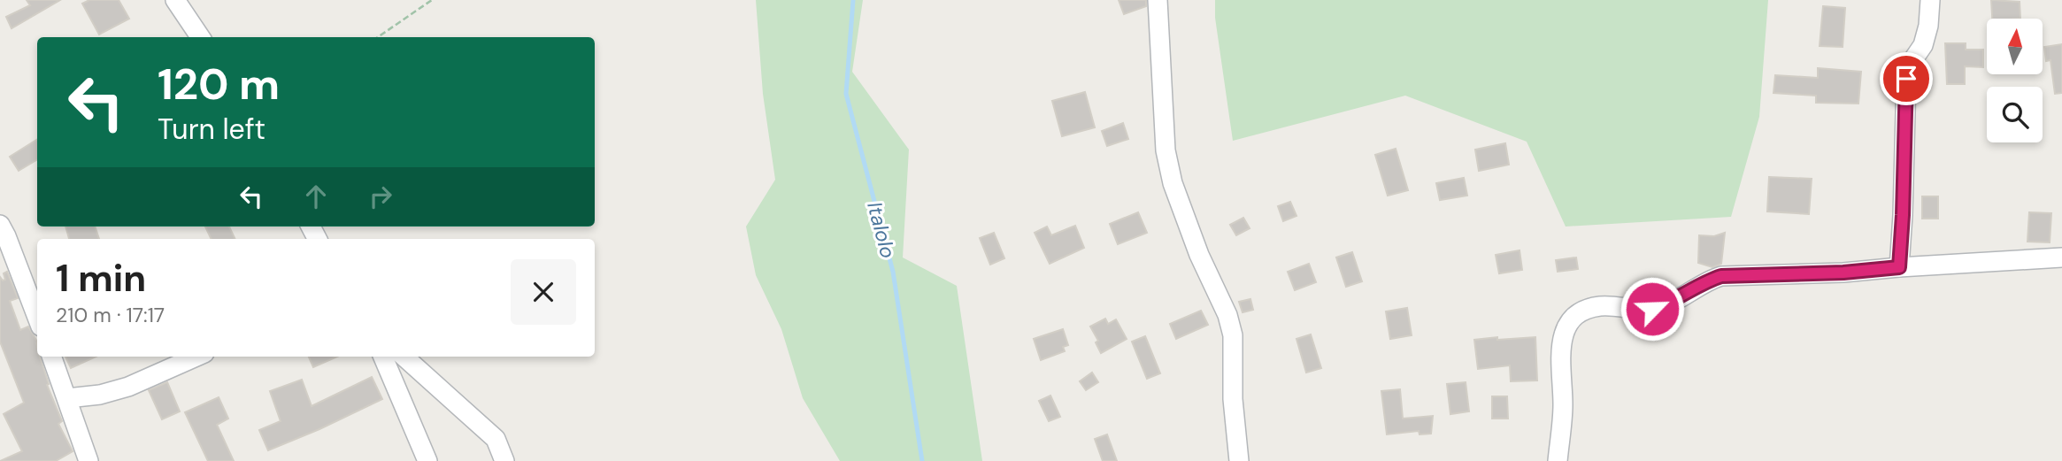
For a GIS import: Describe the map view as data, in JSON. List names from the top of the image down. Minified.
{"water":["Italolo"],"north":"top","page":{"turn":["120 m","Turn left"],"heading":["1 min","210 m · 17:17"]}}
